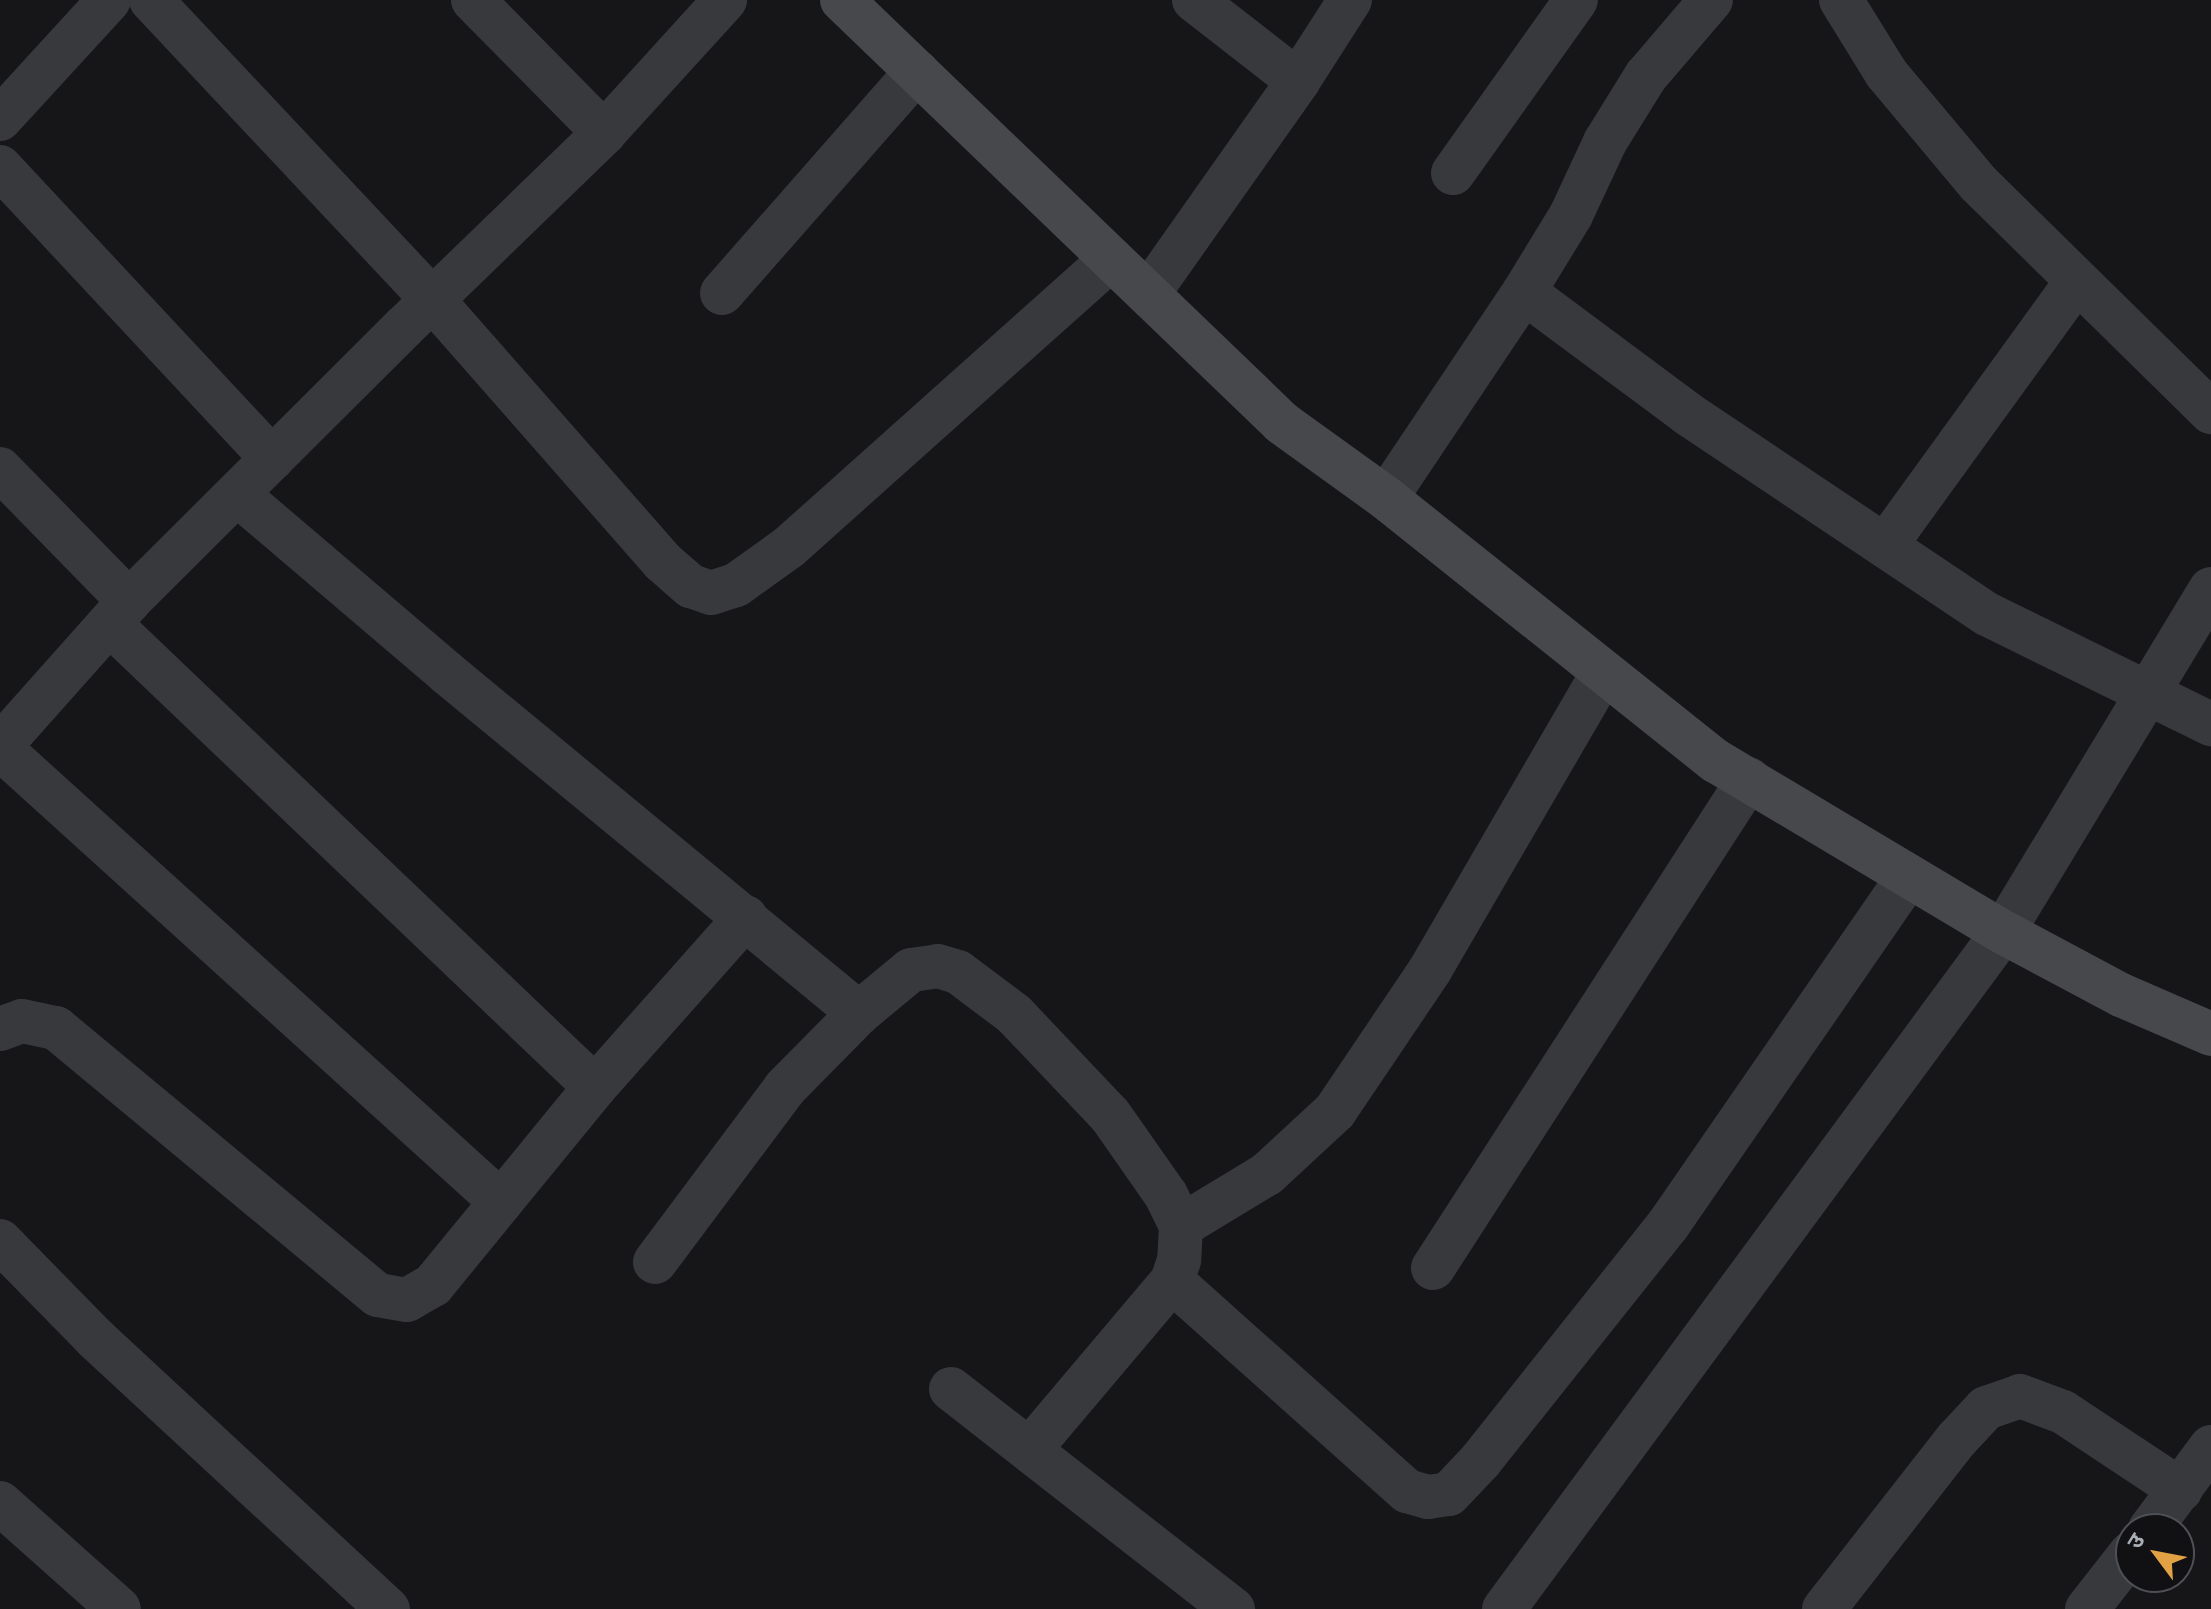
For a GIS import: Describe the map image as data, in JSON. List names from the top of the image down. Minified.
{"north":"top left"}
